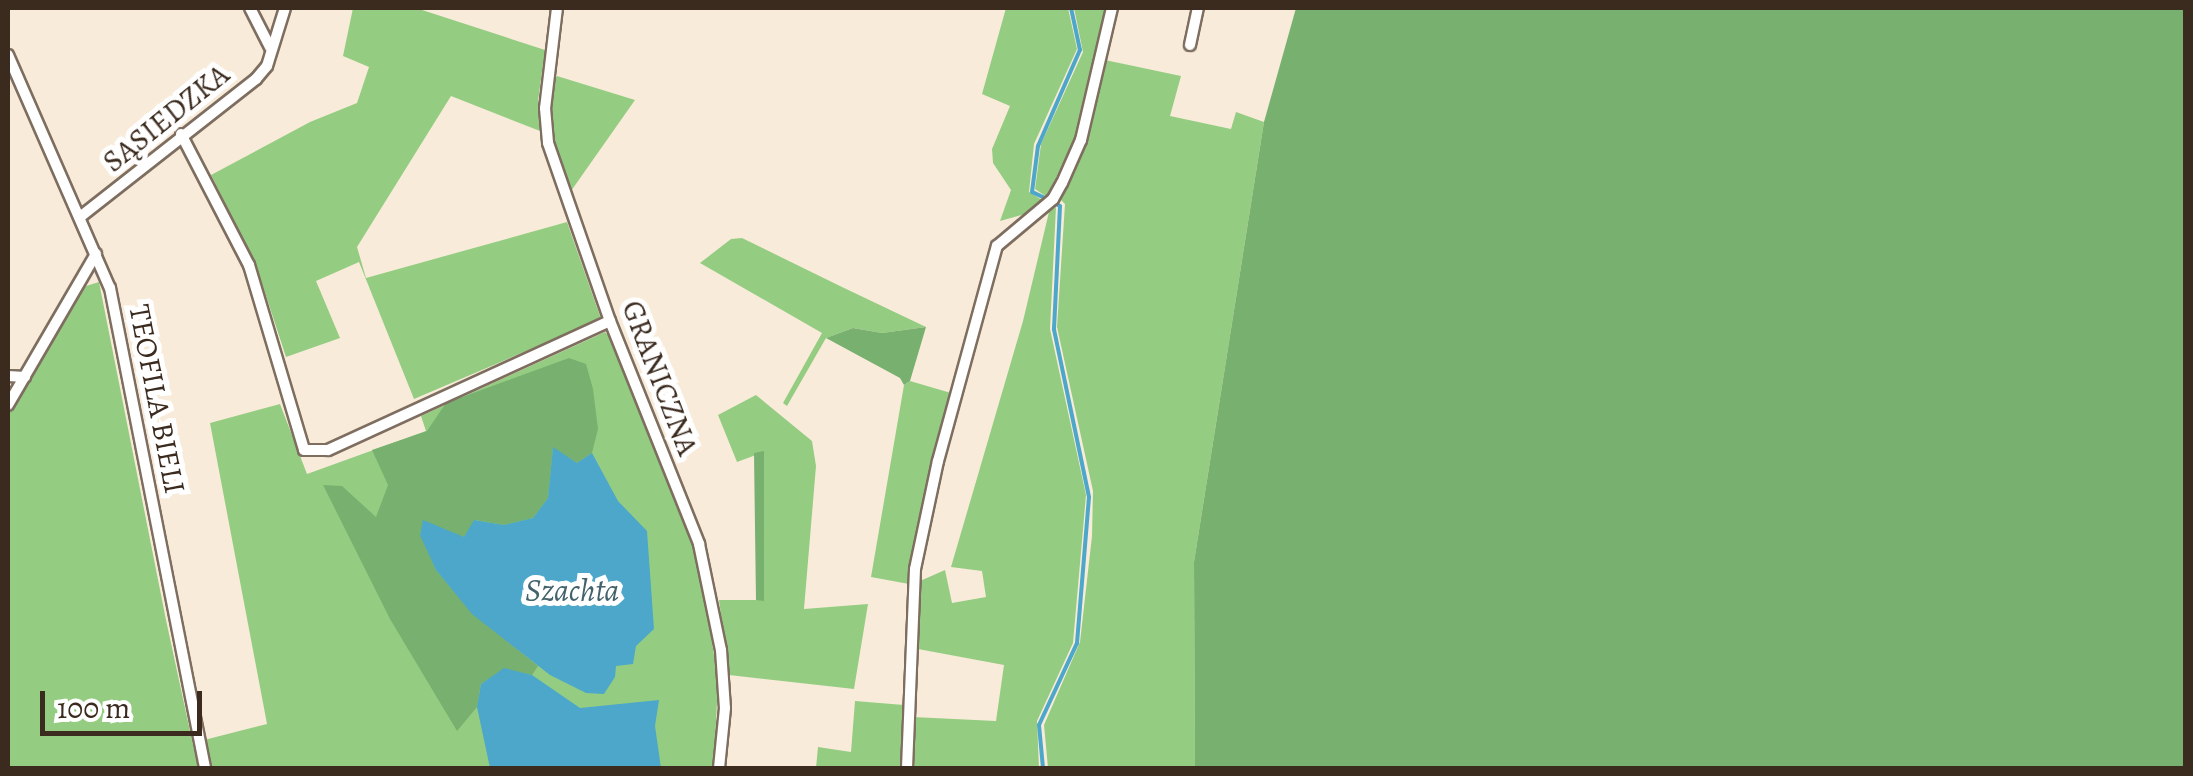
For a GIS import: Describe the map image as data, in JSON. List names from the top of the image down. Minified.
{"streets":{"street":["SĄSIEDZKA","GRANICZNA","TEOFILA BIELI"]},"crossings":[["SĄSIEDZKA","TEOFILA BIELI"]],"water":["Szachta"],"scale_bar":"100 m"}
